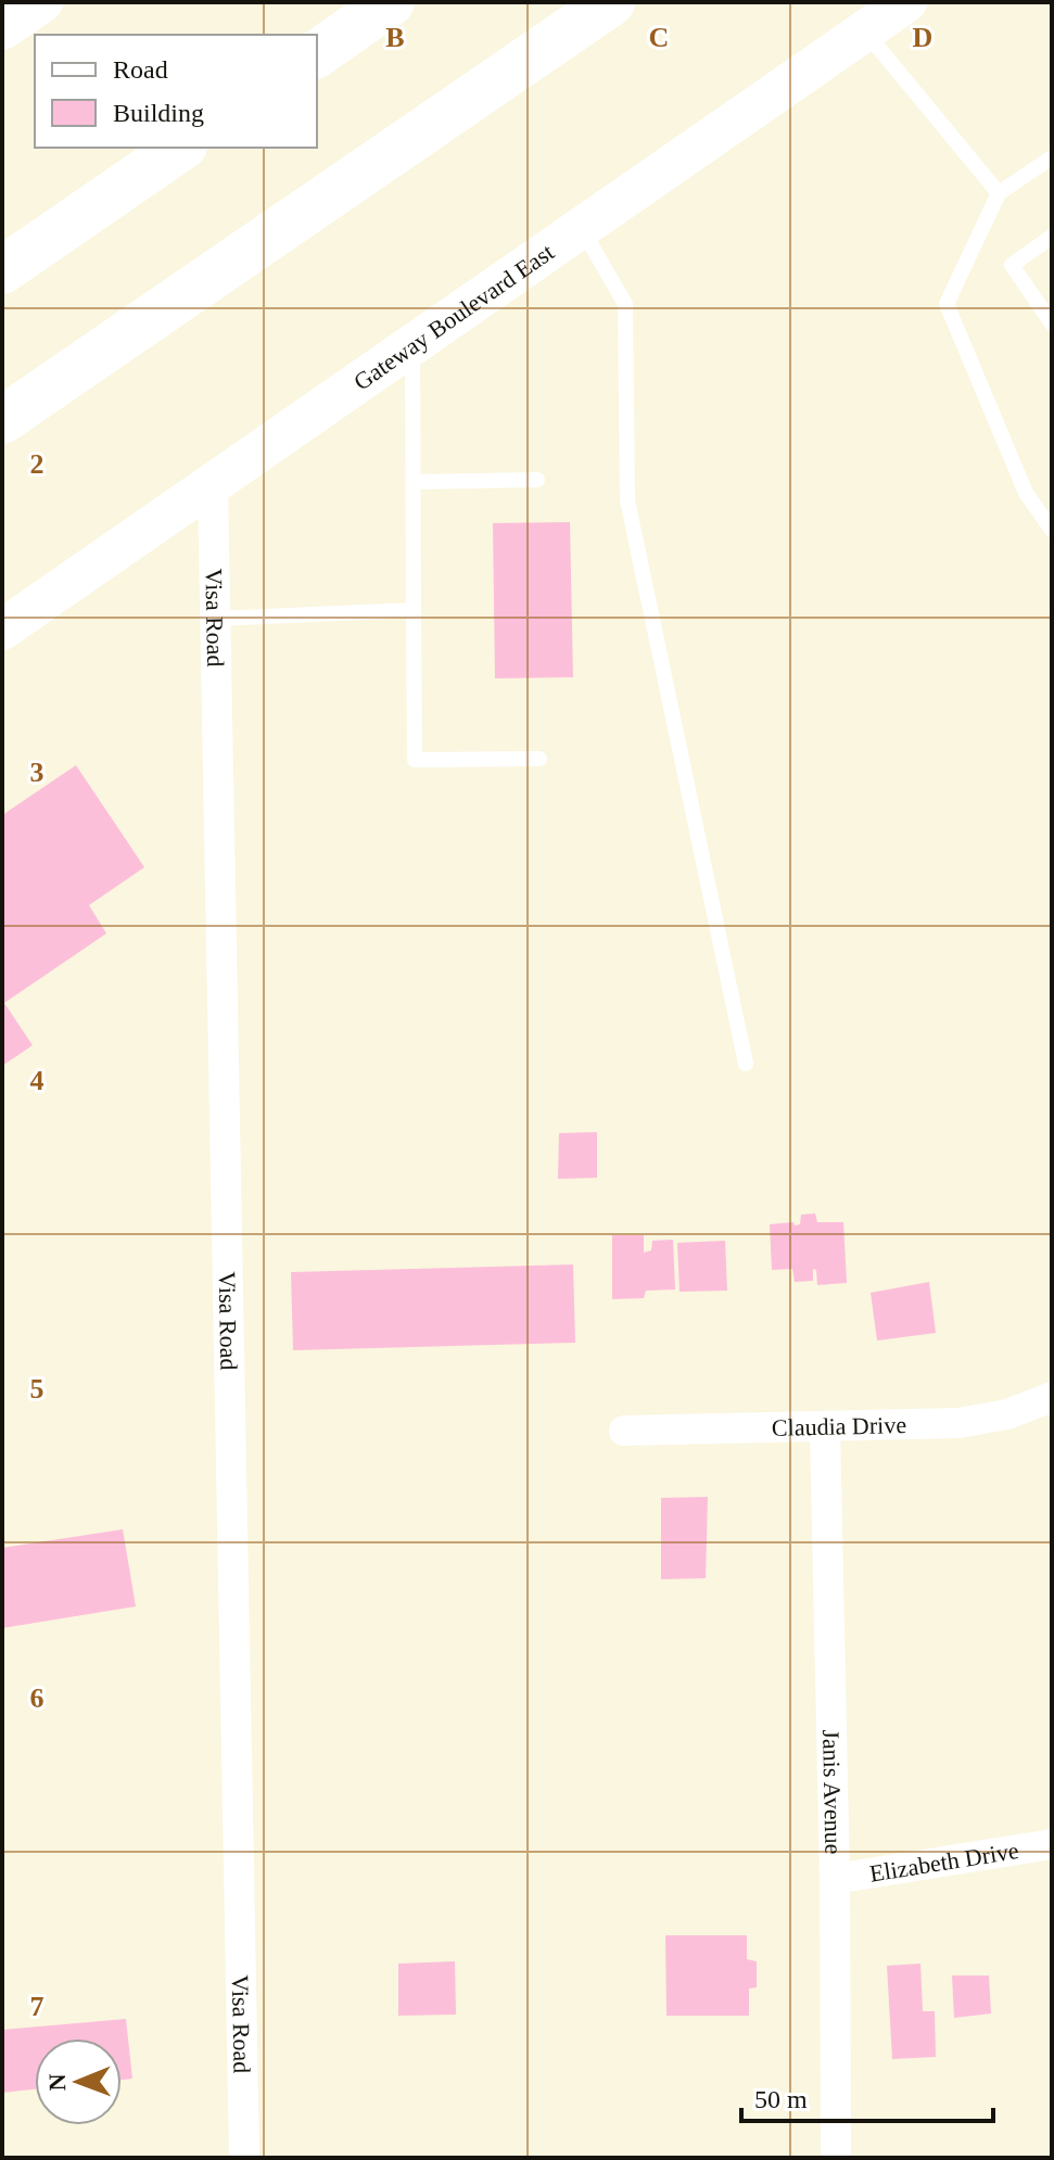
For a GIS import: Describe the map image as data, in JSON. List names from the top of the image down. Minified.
{"streets":{"main road":["Gateway Boulevard East"],"street":["Visa Road","Claudia Drive","Janis Avenue","Elizabeth Drive"]},"crossings":[["Gateway Boulevard East","Visa Road"],["Claudia Drive","Janis Avenue"],["Janis Avenue","Elizabeth Drive"]],"legend":["Road","Building"],"scale_bar":"50 m","north":"left","grid":{"columns":["B","C","D"],"rows":["2","3","4","5","6","7"]}}
